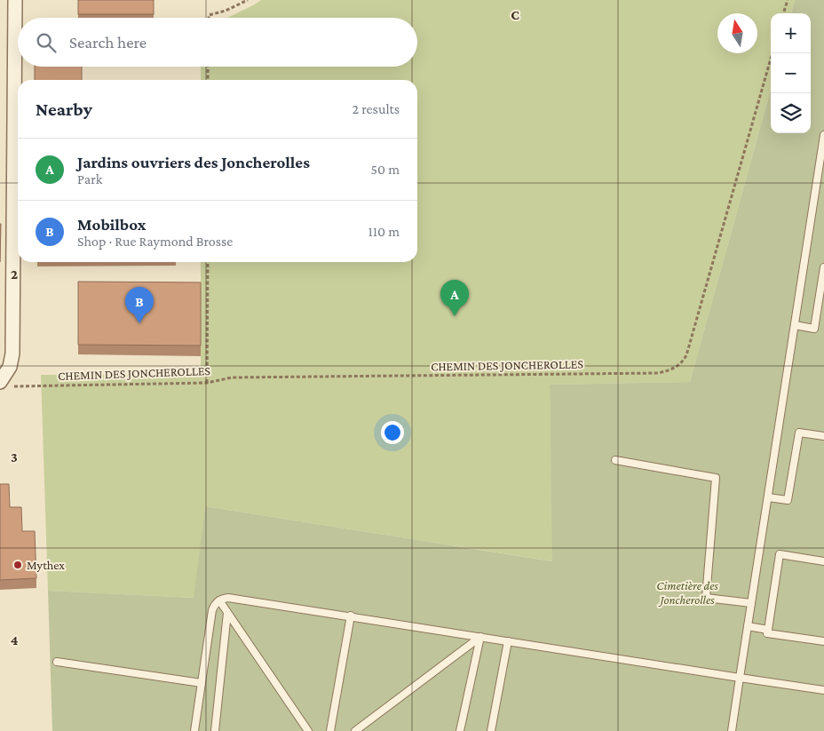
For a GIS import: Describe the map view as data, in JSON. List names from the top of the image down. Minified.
{"streets":{"path":["CHEMIN DES JONCHEROLLES"]},"parks":["Cimetière des Joncherolles"],"places":["Mythex"],"north":"top","page":{"map_buttons":["+","−"],"search":"Search here","heading":["Nearby","2 results"],"list":[{"mark":"A","name":"Jardins ouvriers des Joncherolles","note":"Park","value":"50 m"},{"mark":"B","name":"Mobilbox","note":"Shop · Rue Raymond Brosse","value":"110 m"}],"pins":["A","B"]},"grid":{"columns":["C"],"rows":["2","3","4"]}}
